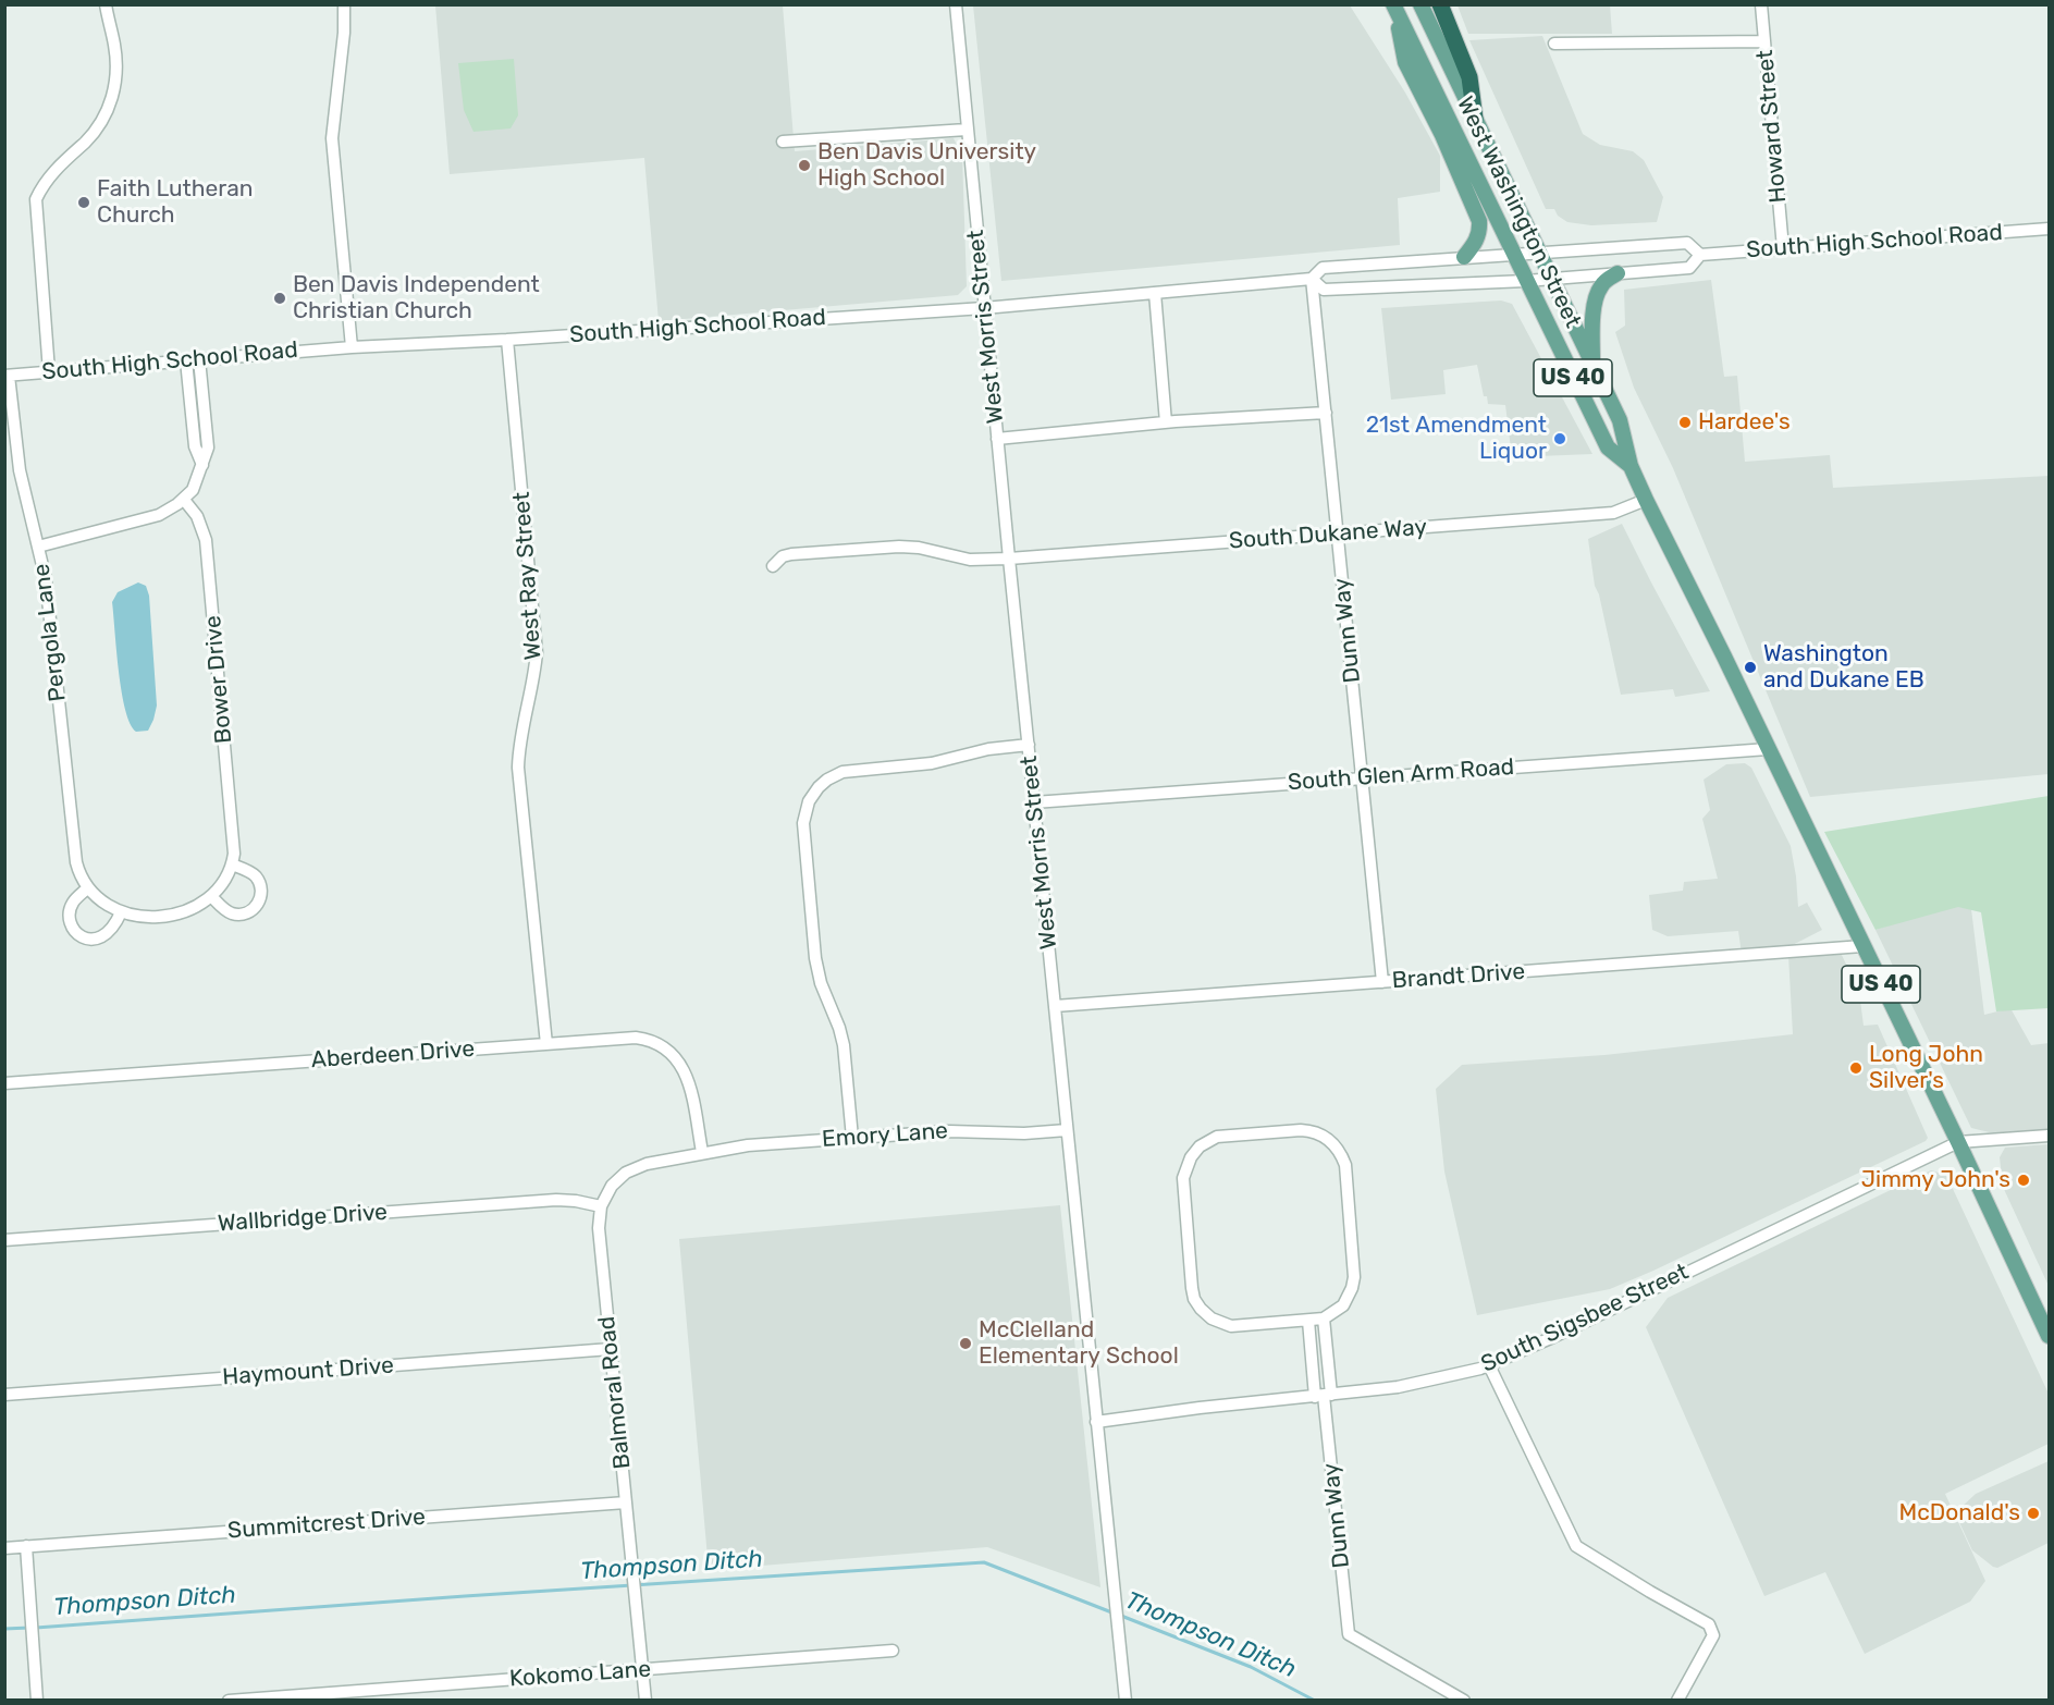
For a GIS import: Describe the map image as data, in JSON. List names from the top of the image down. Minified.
{"streets":{"main road":["West Washington Street","US 40"],"street":["Howard Street","South High School Road","West Morris Street","South Dukane Way","West Ray Street","Dunn Way","Pergola Lane","Bower Drive","South Glen Arm Road","Brandt Drive","Aberdeen Drive","Emory Lane","Wallbridge Drive","South Sigsbee Street","Haymount Drive","Balmoral Road","Summitcrest Drive","Kokomo Lane"]},"crossings":[["Howard Street","South High School Road"],["West Washington Street","South High School Road"],["West Washington Street","South Dukane Way"],["West Washington Street","South Glen Arm Road"],["West Washington Street","Brandt Drive"],["West Washington Street","South Sigsbee Street"],["South High School Road","West Morris Street"],["South High School Road","West Ray Street"],["South High School Road","Dunn Way"],["South High School Road","Pergola Lane"],["West Morris Street","South Dukane Way"],["West Morris Street","South Glen Arm Road"],["West Morris Street","Brandt Drive"],["West Morris Street","Emory Lane"],["West Morris Street","South Sigsbee Street"],["South Dukane Way","Dunn Way"],["West Ray Street","Aberdeen Drive"],["Dunn Way","South Glen Arm Road"],["Dunn Way","Brandt Drive"],["Dunn Way","South Sigsbee Street"],["Pergola Lane","Bower Drive"],["Aberdeen Drive","Emory Lane"],["Wallbridge Drive","Balmoral Road"],["Haymount Drive","Balmoral Road"],["Balmoral Road","Summitcrest Drive"],["Balmoral Road","Kokomo Lane"]],"water":["Thompson Ditch"],"places":["Ben Davis University High School","Faith Lutheran Church","Ben Davis Independent Christian Church","Hardee's","21st Amendment Liquor","Washington and Dukane EB","Long John Silver's","Jimmy John's","McClelland Elementary School","McDonald's"]}
